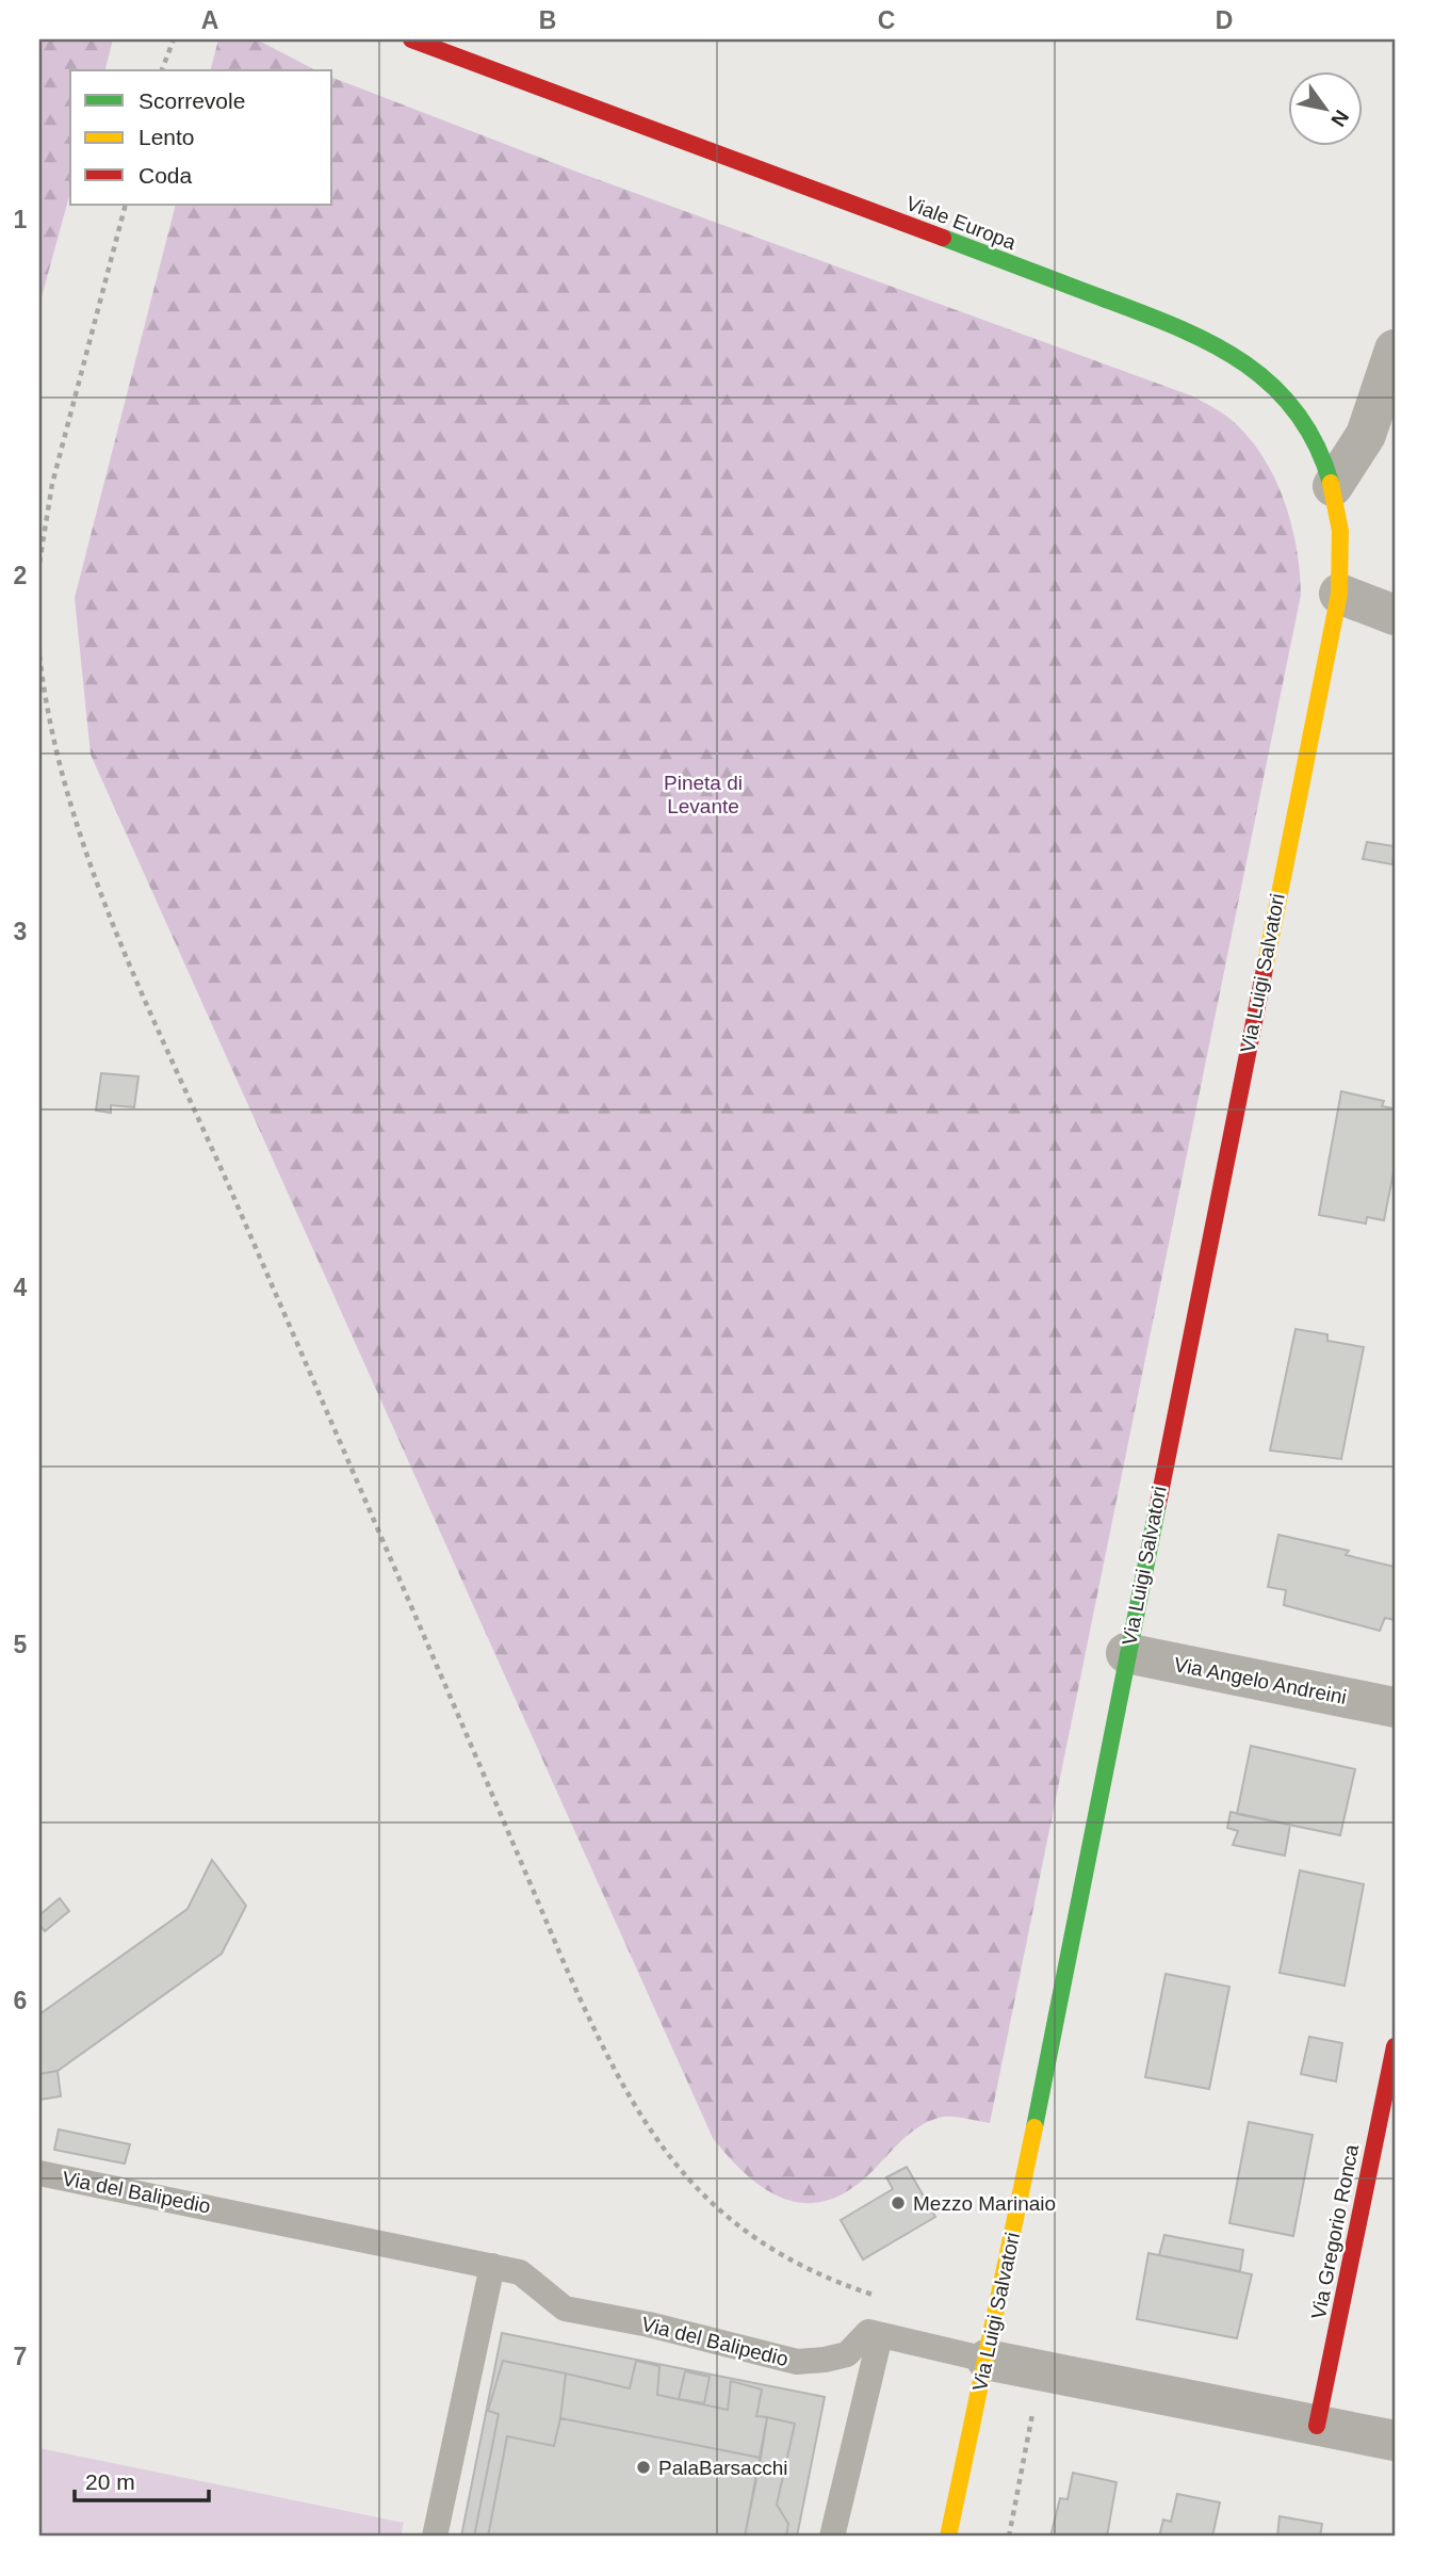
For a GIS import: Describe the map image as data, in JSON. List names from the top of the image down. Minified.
{"streets":{"street":["Viale Europa","Via Luigi Salvatori","Via Angelo Andreini","Via Gregorio Ronca"],"lane":["Via del Balipedio"]},"crossings":[["Viale Europa","Via Luigi Salvatori"],["Via Luigi Salvatori","Via Angelo Andreini"]],"parks":["Pineta di Levante"],"places":["Mezzo Marinaio","PalaBarsacchi"],"legend":["Scorrevole","Lento","Coda"],"scale_bar":"20 m","north":"bottom right","grid":{"columns":["A","B","C","D"],"rows":["1","2","3","4","5","6","7"]}}
